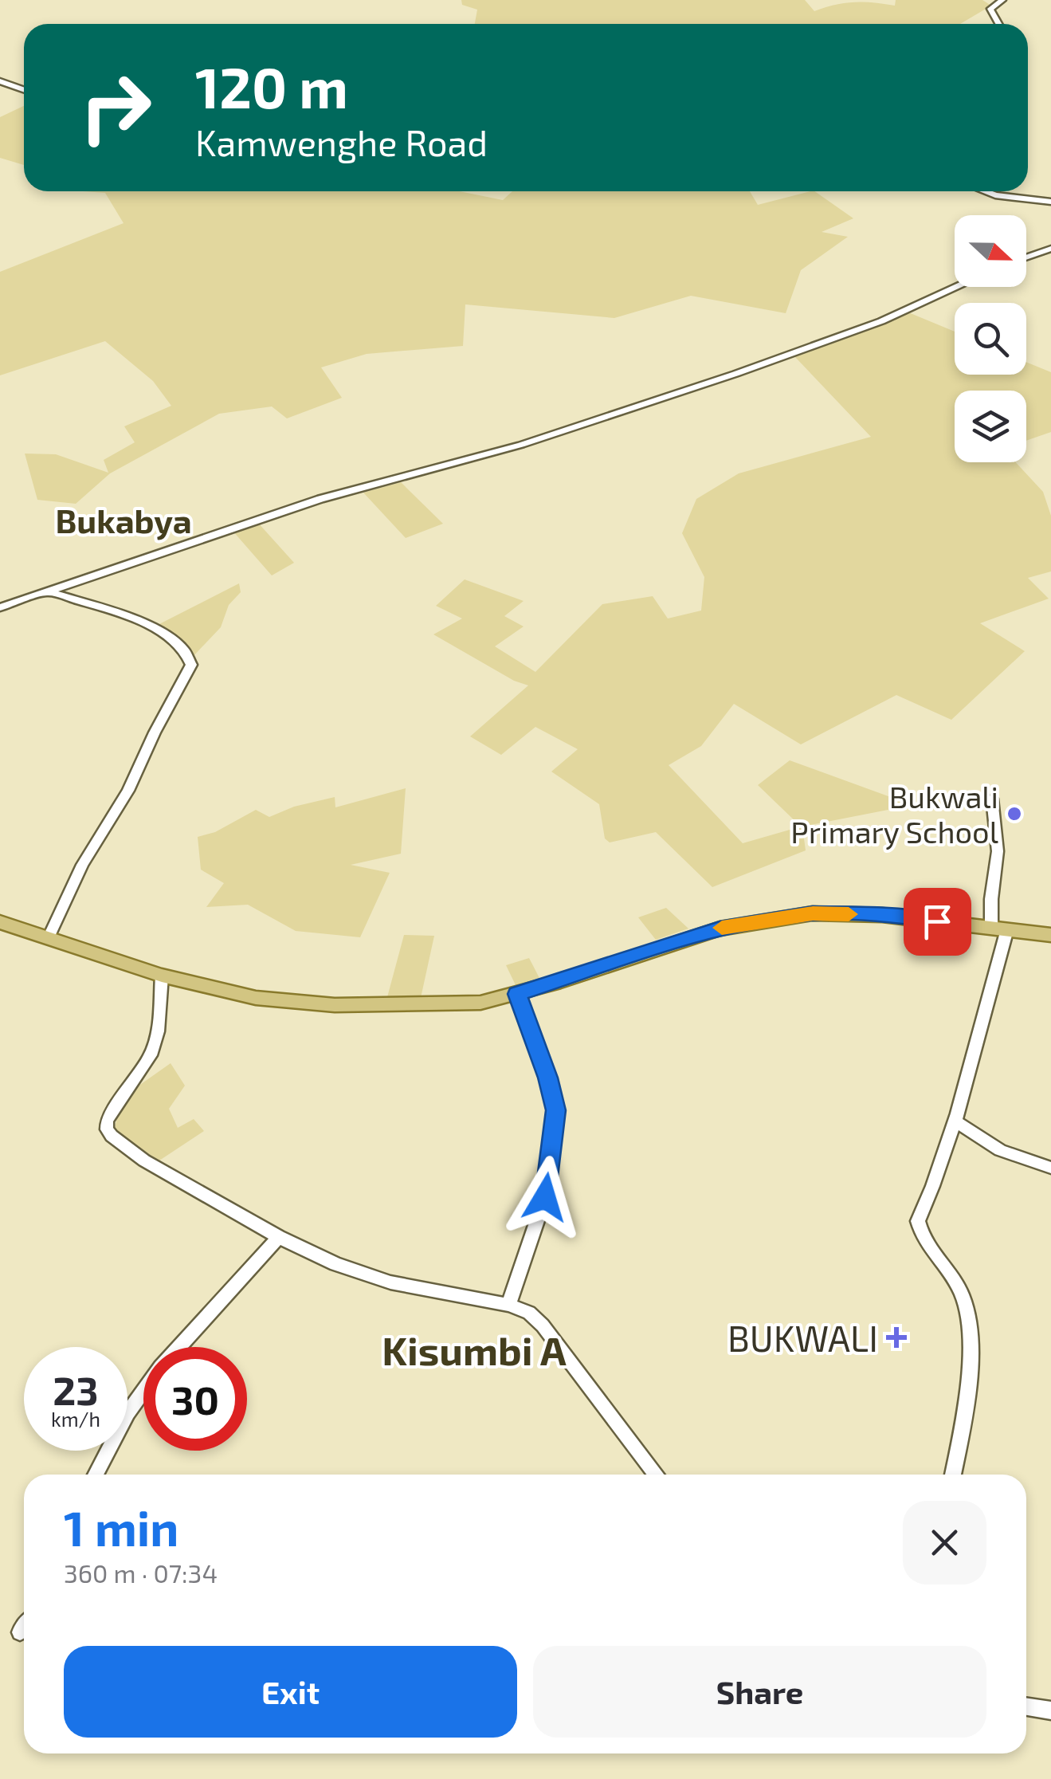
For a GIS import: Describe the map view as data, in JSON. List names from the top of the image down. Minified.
{"districts":["Bukabya","Kisumbi A"],"places":{"other":["Bukwali Primary School"],"health":["BUKWALI"]},"north":"right","page":{"turn":["120 m","Kamwenghe Road"],"speed":"23 km/h","limit":"30","heading":["1 min","360 m · 07:34"],"buttons":["Exit","Share"]}}
